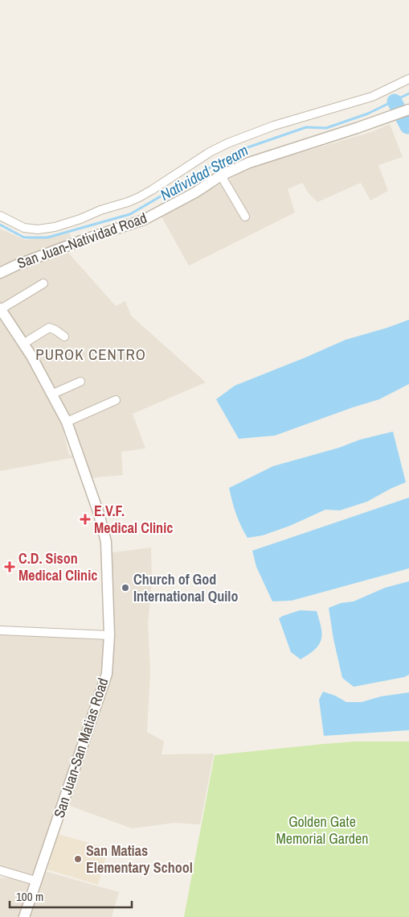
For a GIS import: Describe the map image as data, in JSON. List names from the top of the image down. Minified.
{"streets":{"street":["San Juan-Natividad Road","San Juan-San Matias Road"]},"districts":["PUROK CENTRO"],"water":["Natividad Stream"],"parks":["Golden Gate Memorial Garden"],"places":{"health":["E.V.F. Medical Clinic","C.D. Sison Medical Clinic"],"other":["Church of God International Quilo","San Matias Elementary School"]},"scale_bar":"100 m"}
